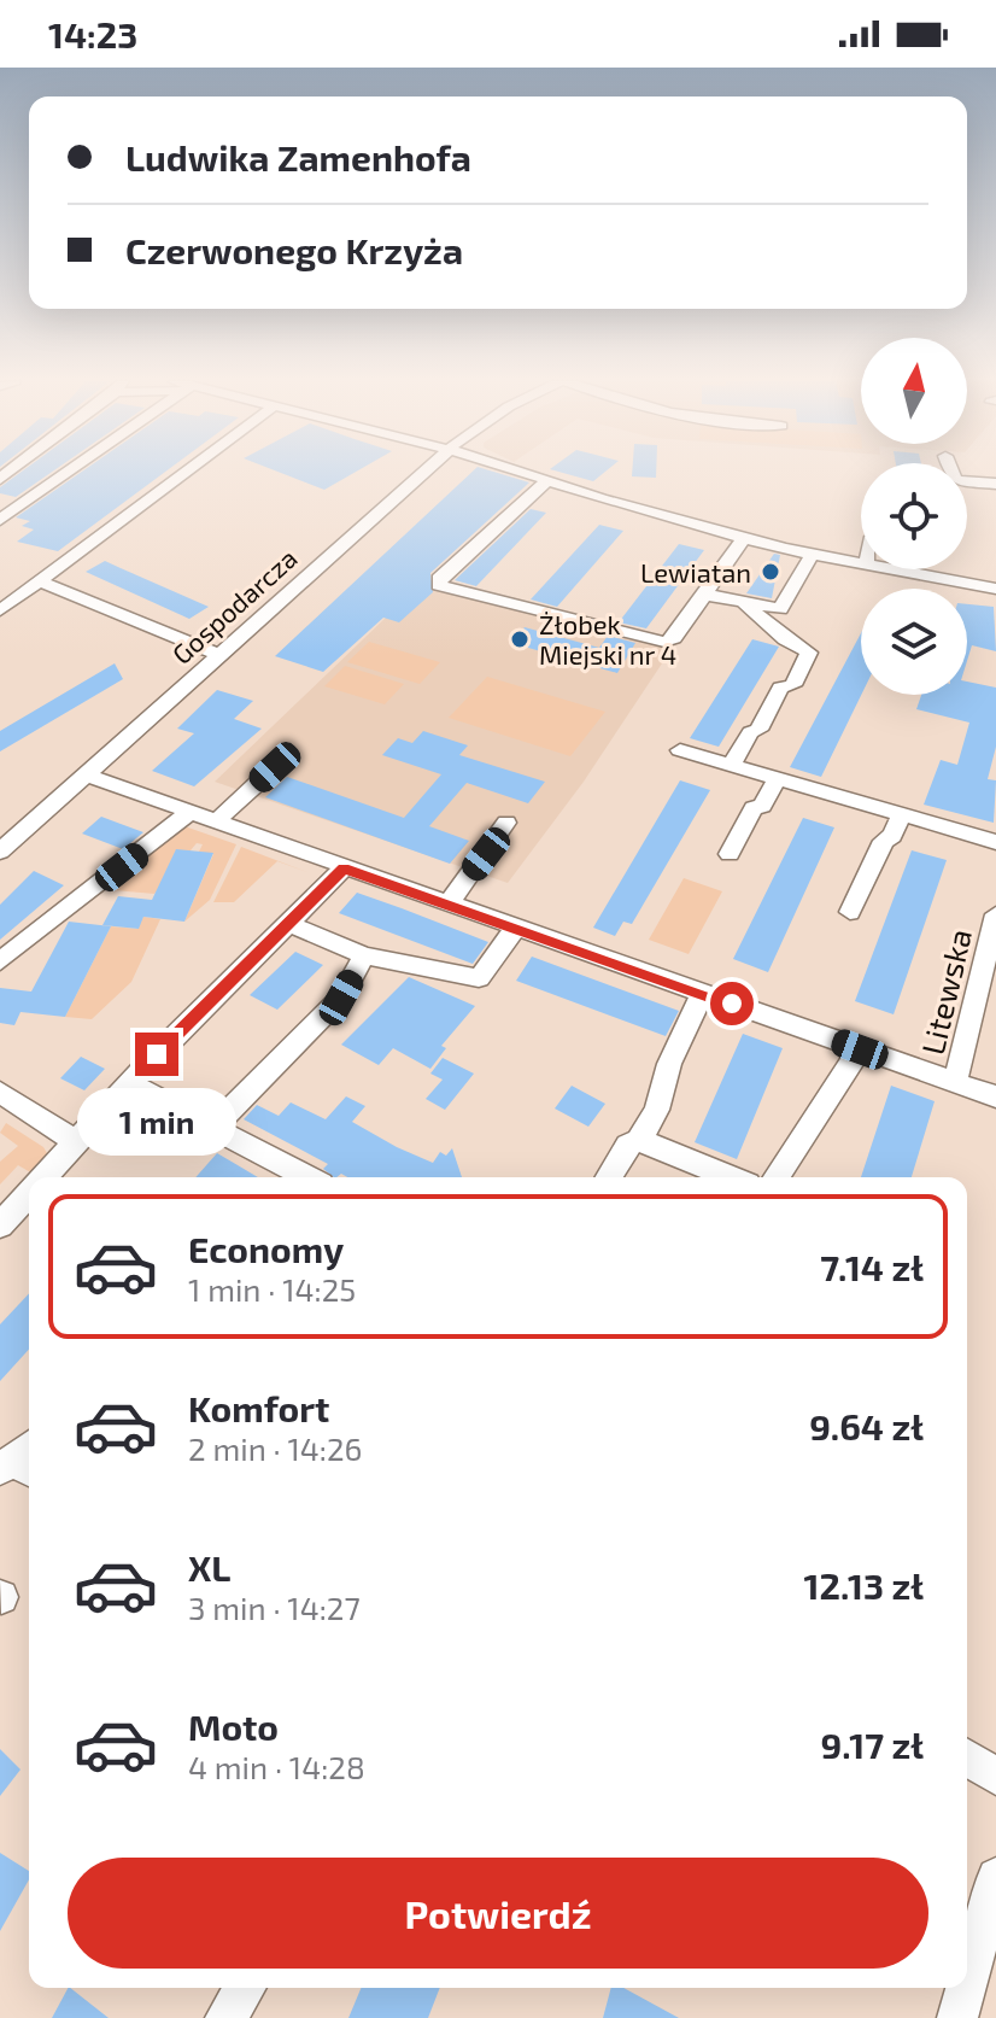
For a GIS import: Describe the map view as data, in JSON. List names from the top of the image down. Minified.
{"streets":{"street":["Gospodarcza","Litewska"]},"places":["Lewiatan","Żłobek Miejski nr 4"],"north":"top","page":{"status":"14:23","banner":["Ludwika Zamenhofa","Czerwonego Krzyża"],"bubble":"1 min","list":[{"name":"Economy","note":"1 min · 14:25","value":"7.14 zł"},{"name":"Komfort","note":"2 min · 14:26","value":"9.64 zł"},{"name":"XL","note":"3 min · 14:27","value":"12.13 zł"},{"name":"Moto","note":"4 min · 14:28","value":"9.17 zł"}],"buttons":"Potwierdź"}}
